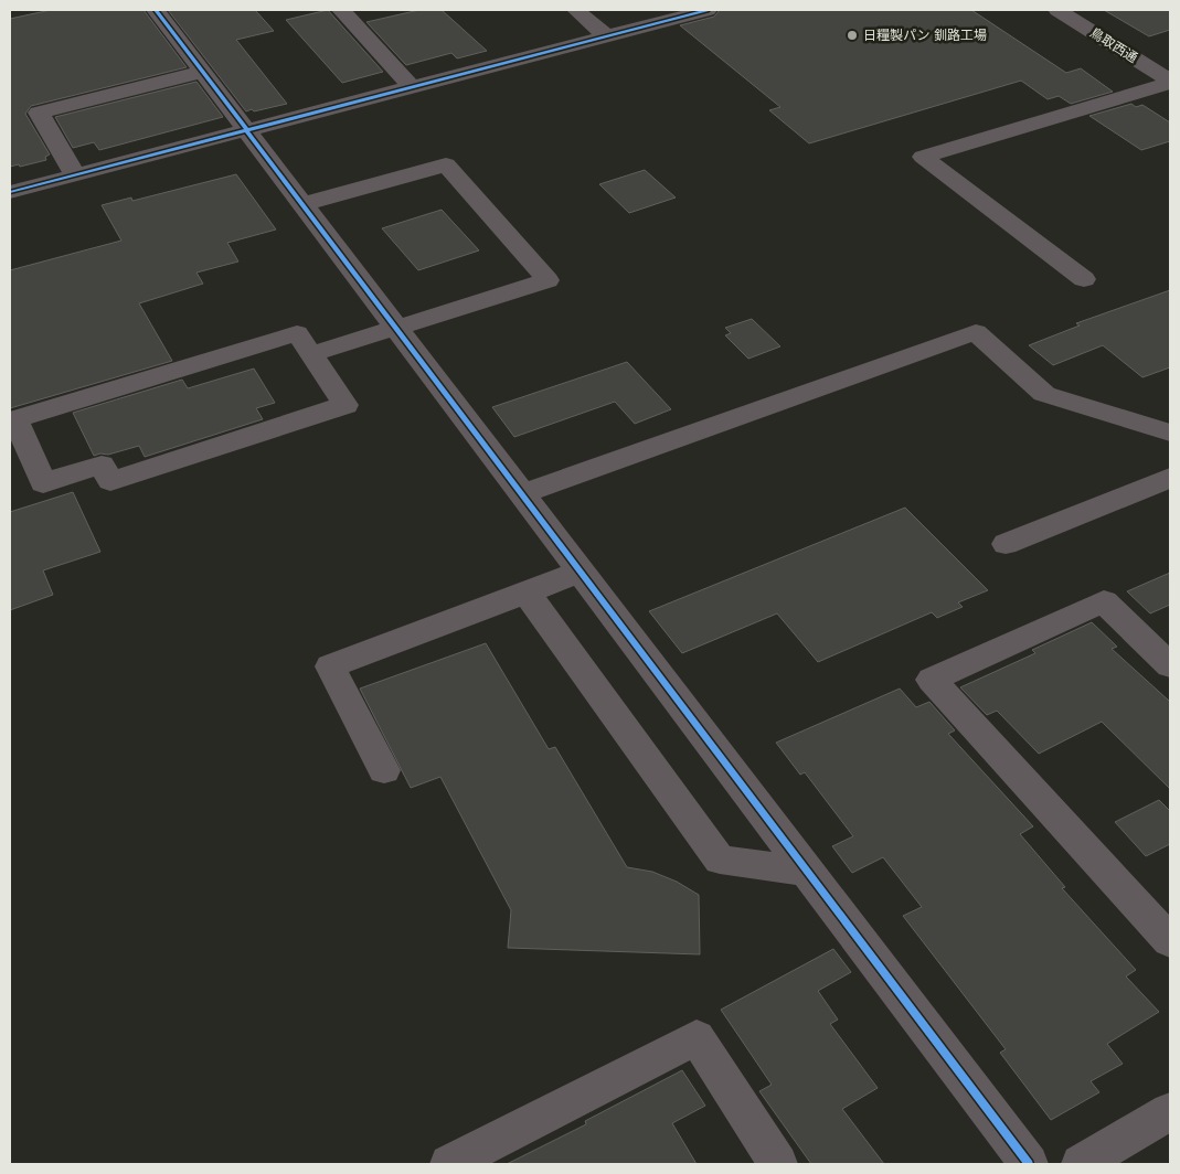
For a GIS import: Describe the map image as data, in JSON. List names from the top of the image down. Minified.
{"streets":{"street":["鳥取西通"]},"places":["日糧製パン 釧路工場"]}
